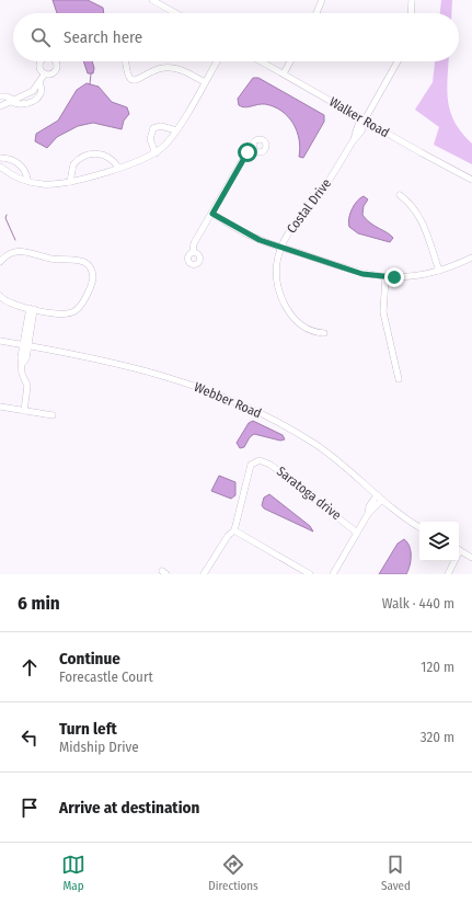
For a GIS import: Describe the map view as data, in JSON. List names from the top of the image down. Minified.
{"streets":{"street":["Walker Road","Costal Drive","Webber Road","Saratoga drive"]},"crossings":[["Walker Road","Costal Drive"]],"page":{"search":"Search here","heading":["6 min","Walk · 440 m"],"list":[["Continue","Forecastle Court","120 m"],["Turn left","Midship Drive","320 m"],"Arrive at destination"],"nav":["Map","Directions","Saved"]}}
